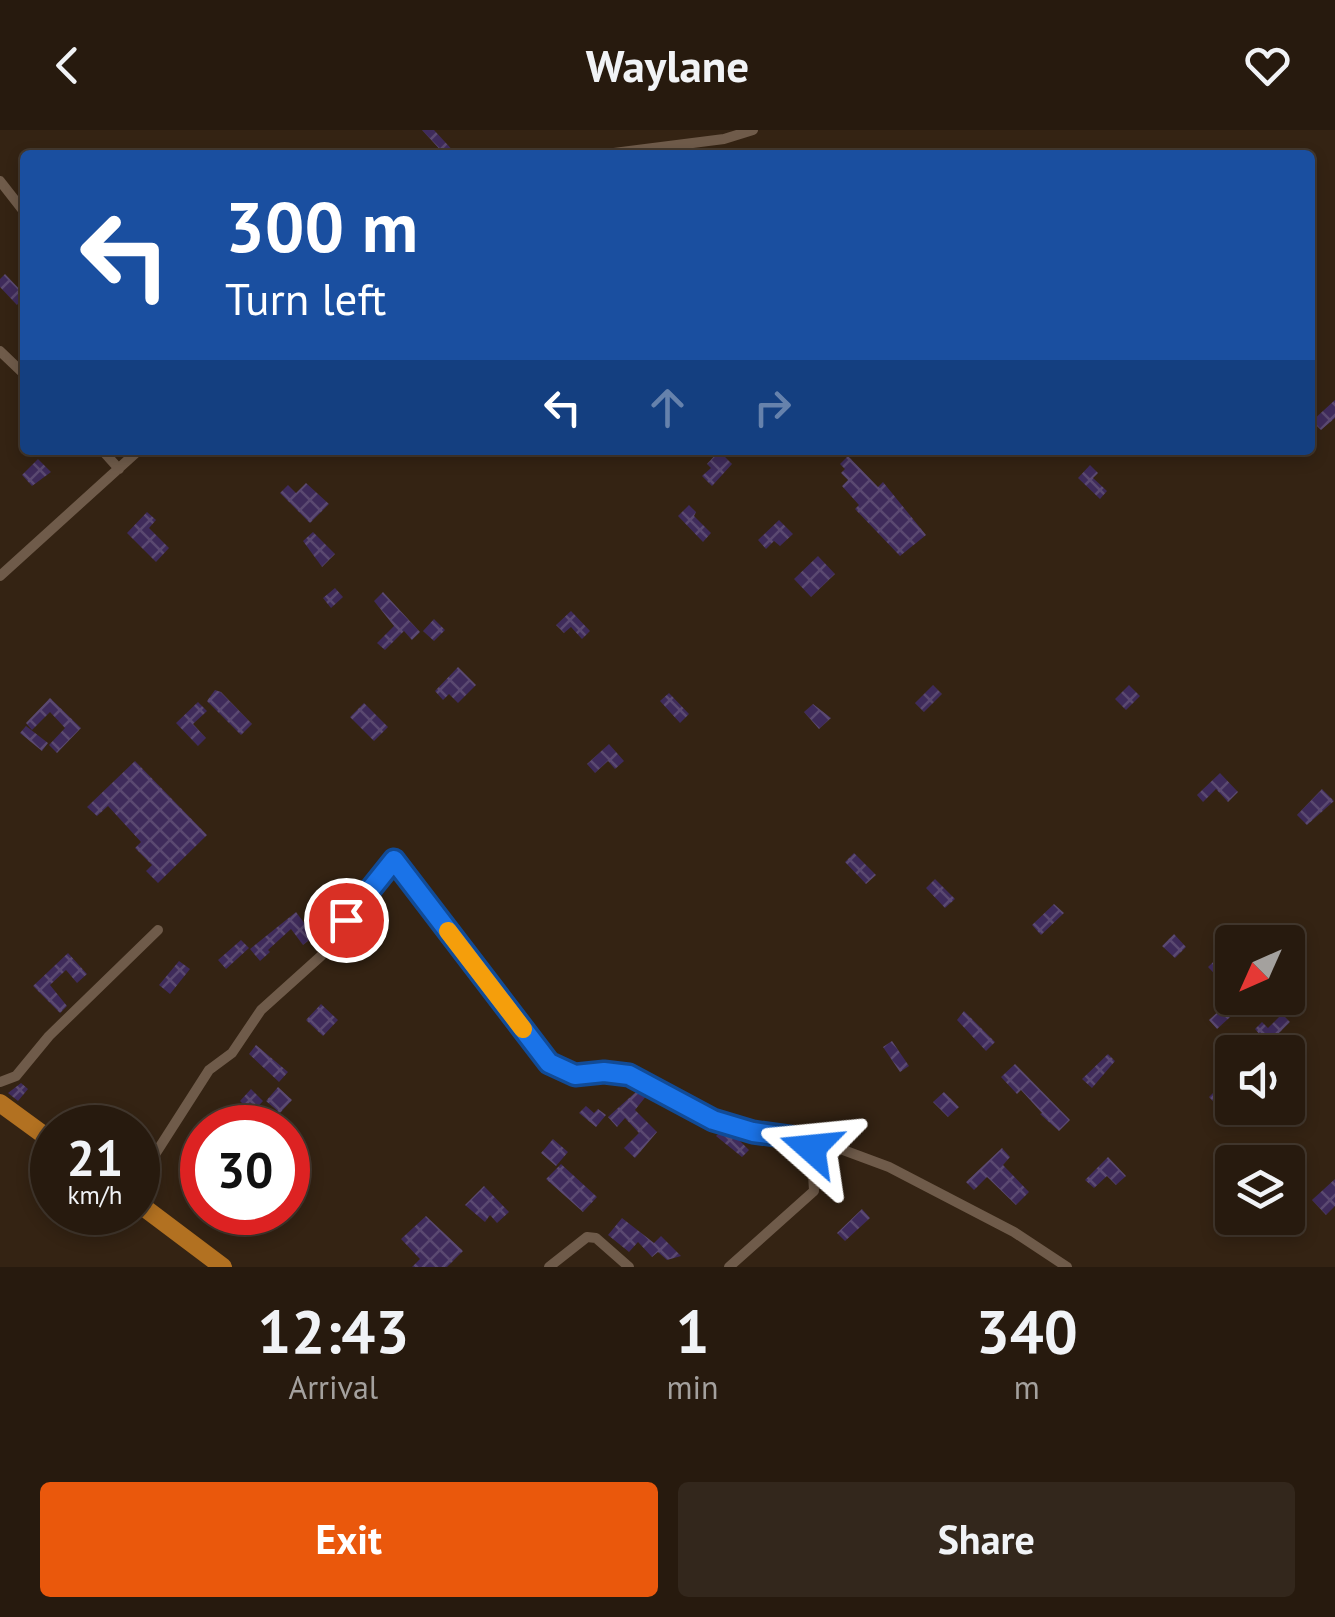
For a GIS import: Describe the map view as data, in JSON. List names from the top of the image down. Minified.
{"north":"bottom left","page":{"header":"Waylane","turn":["300 m","Turn left"],"speed":"21 km/h","limit":"30","eta":["12:43","Arrival","1","min","340","m"],"buttons":["Exit","Share"]}}
